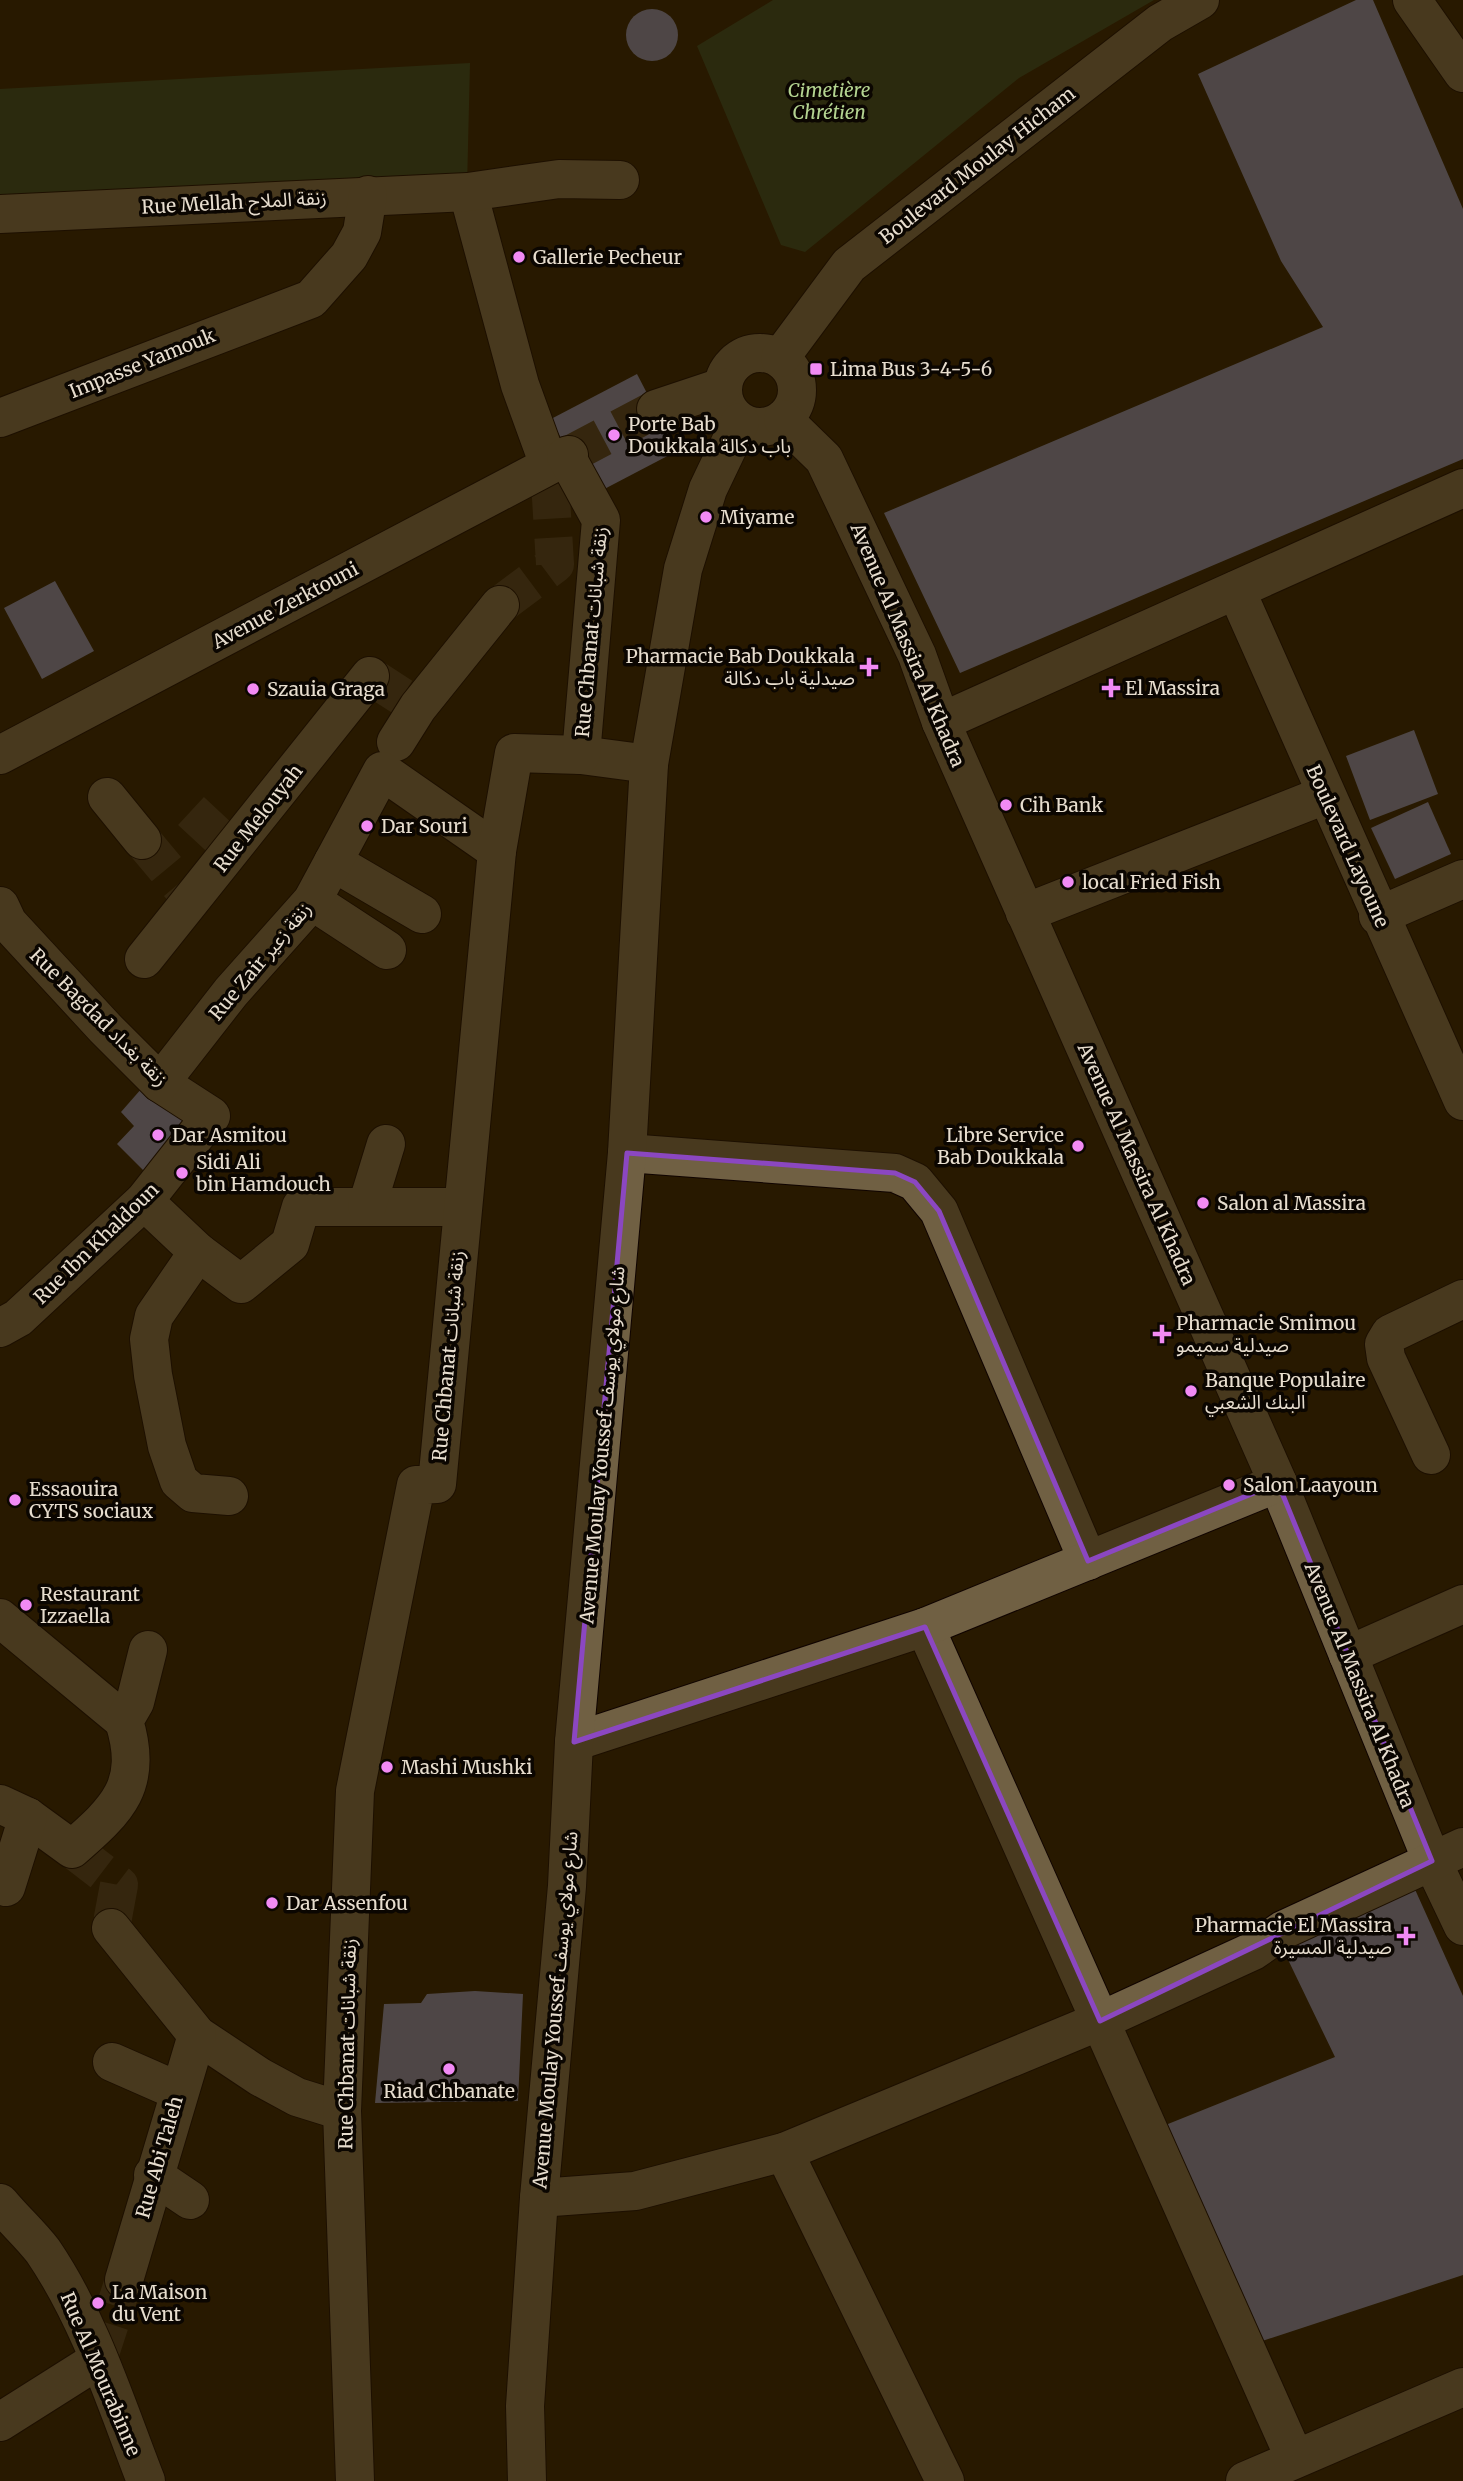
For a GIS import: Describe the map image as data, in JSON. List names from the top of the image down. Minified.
{"streets":{"street":["Boulevard Moulay Hicham","Rue Mellah زنقة الملاح","Impasse Yamouk","Avenue Zerktouni","Rue Chbanat زنقة شبانات","Avenue Al Massira Al Khadra","Rue Melouyah","Boulevard Layoune","Rue Zair زنقة زعير","Rue Bagdad زنقة بغداد","Rue Ibn Khaldoun","Avenue Moulay Youssef شارع مولاي يوسف","Rue Abi Taleh","Rue Al Mourabinne"]},"crossings":[["Boulevard Moulay Hicham","Avenue Al Massira Al Khadra"],["Boulevard Moulay Hicham","Avenue Moulay Youssef شارع مولاي يوسف"],["Rue Mellah زنقة الملاح","Impasse Yamouk"],["Rue Mellah زنقة الملاح","Rue Chbanat زنقة شبانات"],["Avenue Zerktouni","Rue Chbanat زنقة شبانات"],["Rue Chbanat زنقة شبانات","Rue Zair زنقة زعير"],["Avenue Al Massira Al Khadra","Avenue Moulay Youssef شارع مولاي يوسف"],["Rue Zair زنقة زعير","Rue Bagdad زنقة بغداد"],["Rue Bagdad زنقة بغداد","Rue Ibn Khaldoun"]],"parks":["Cimetière Chrétien"],"places":{"other":["Gallerie Pecheur","Porte Bab Doukkala باب دكالة","Miyame","Szauia Graga","Cih Bank","Dar Souri","local Fried Fish","Dar Asmitou","Libre Service Bab Doukkala","Sidi Ali bin Hamdouch","Salon al Massira","Banque Populaire البنك الشعبي","Salon Laayoun","Essaouira CYTS sociaux","Restaurant Izzaella","Mashi Mushki","Dar Assenfou","Riad Chbanate","La Maison du Vent"],"transit":["Lima Bus 3-4-5-6"],"health":["Pharmacie Bab Doukkala صيدلية باب دكالة","El Massira","Pharmacie Smimou صيدلية سميمو","Pharmacie El Massira صيدلية المسيرة"]}}
